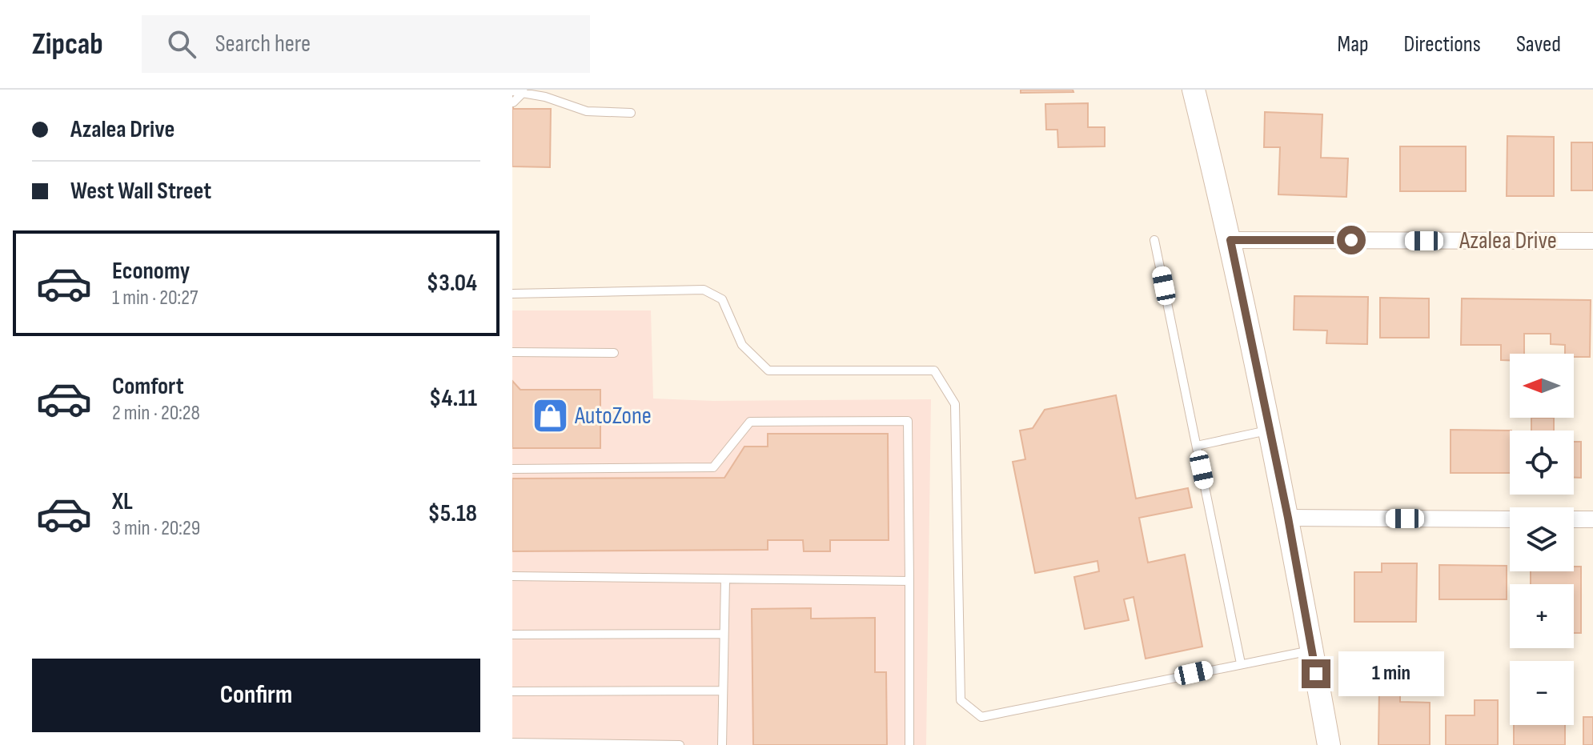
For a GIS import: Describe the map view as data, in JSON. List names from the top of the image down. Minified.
{"streets":{"street":["Azalea Drive"]},"places":{"shop":["AutoZone"]},"north":"left","page":{"header":"Zipcab","search":"Search here","nav":["Map","Directions","Saved"],"banner":["Azalea Drive","West Wall Street"],"list":[{"name":"Economy","note":"1 min · 20:27","value":"$3.04"},{"name":"Comfort","note":"2 min · 20:28","value":"$4.11"},{"name":"XL","note":"3 min · 20:29","value":"$5.18"}],"map_buttons":["+","−"],"buttons":"Confirm","bubble":"1 min"}}
